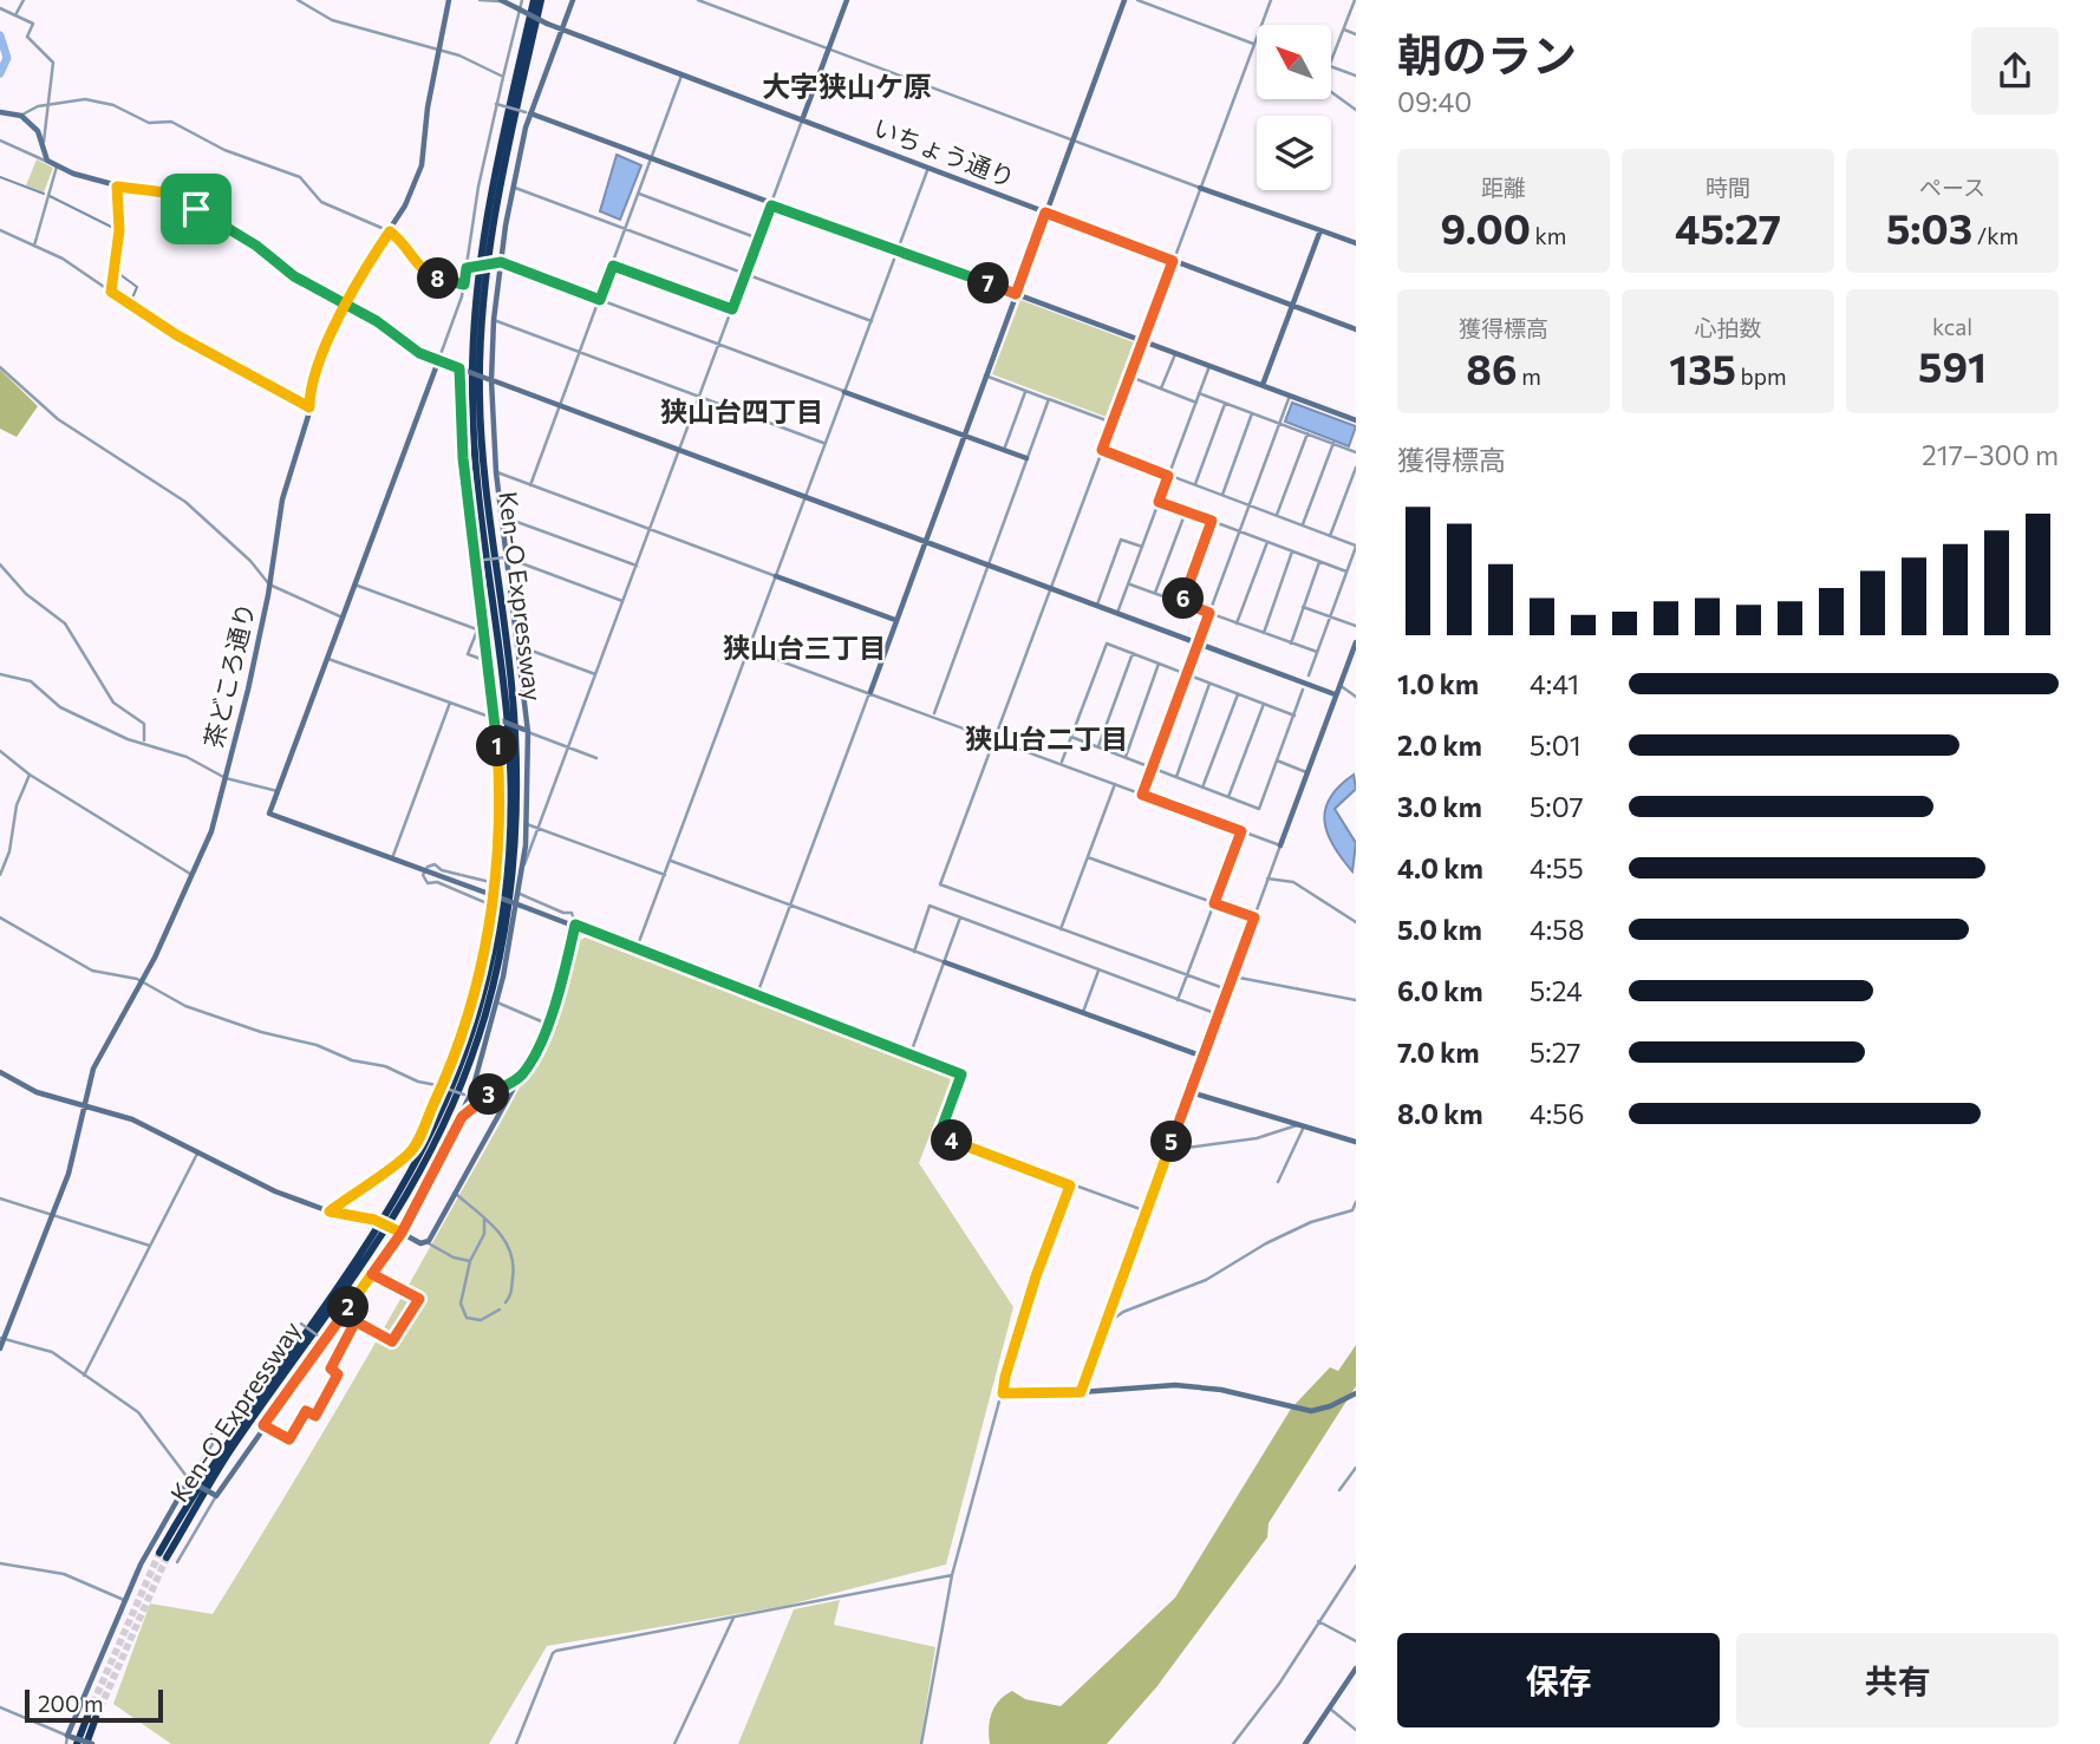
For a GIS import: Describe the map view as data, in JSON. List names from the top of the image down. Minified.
{"streets":{"highway":["Ken-O Expressway"],"street":["いちょう通り","茶どころ通り"]},"districts":["大字狭山ケ原","狭山台四丁目","狭山台三丁目","狭山台二丁目"],"scale_bar":"200 m","north":"top left","page":{"heading":["朝のラン","09:40"],"stats":[["距離","9.00 km"],["時間","45:27"],["ペース","5:03 /km"],["獲得標高","86 m"],["心拍数","135 bpm"],["kcal","591"]],"pins":["8","7","6","1","3","4","5","2"],"chart":["獲得標高","217–300 m"],"list":[{"name":"1.0 km","note":"4:41"},{"name":"2.0 km","note":"5:01"},{"name":"3.0 km","note":"5:07"},{"name":"4.0 km","note":"4:55"},{"name":"5.0 km","note":"4:58"},{"name":"6.0 km","note":"5:24"},{"name":"7.0 km","note":"5:27"},{"name":"8.0 km","note":"4:56"}],"buttons":["保存","共有"],"scale":"200 m"}}
